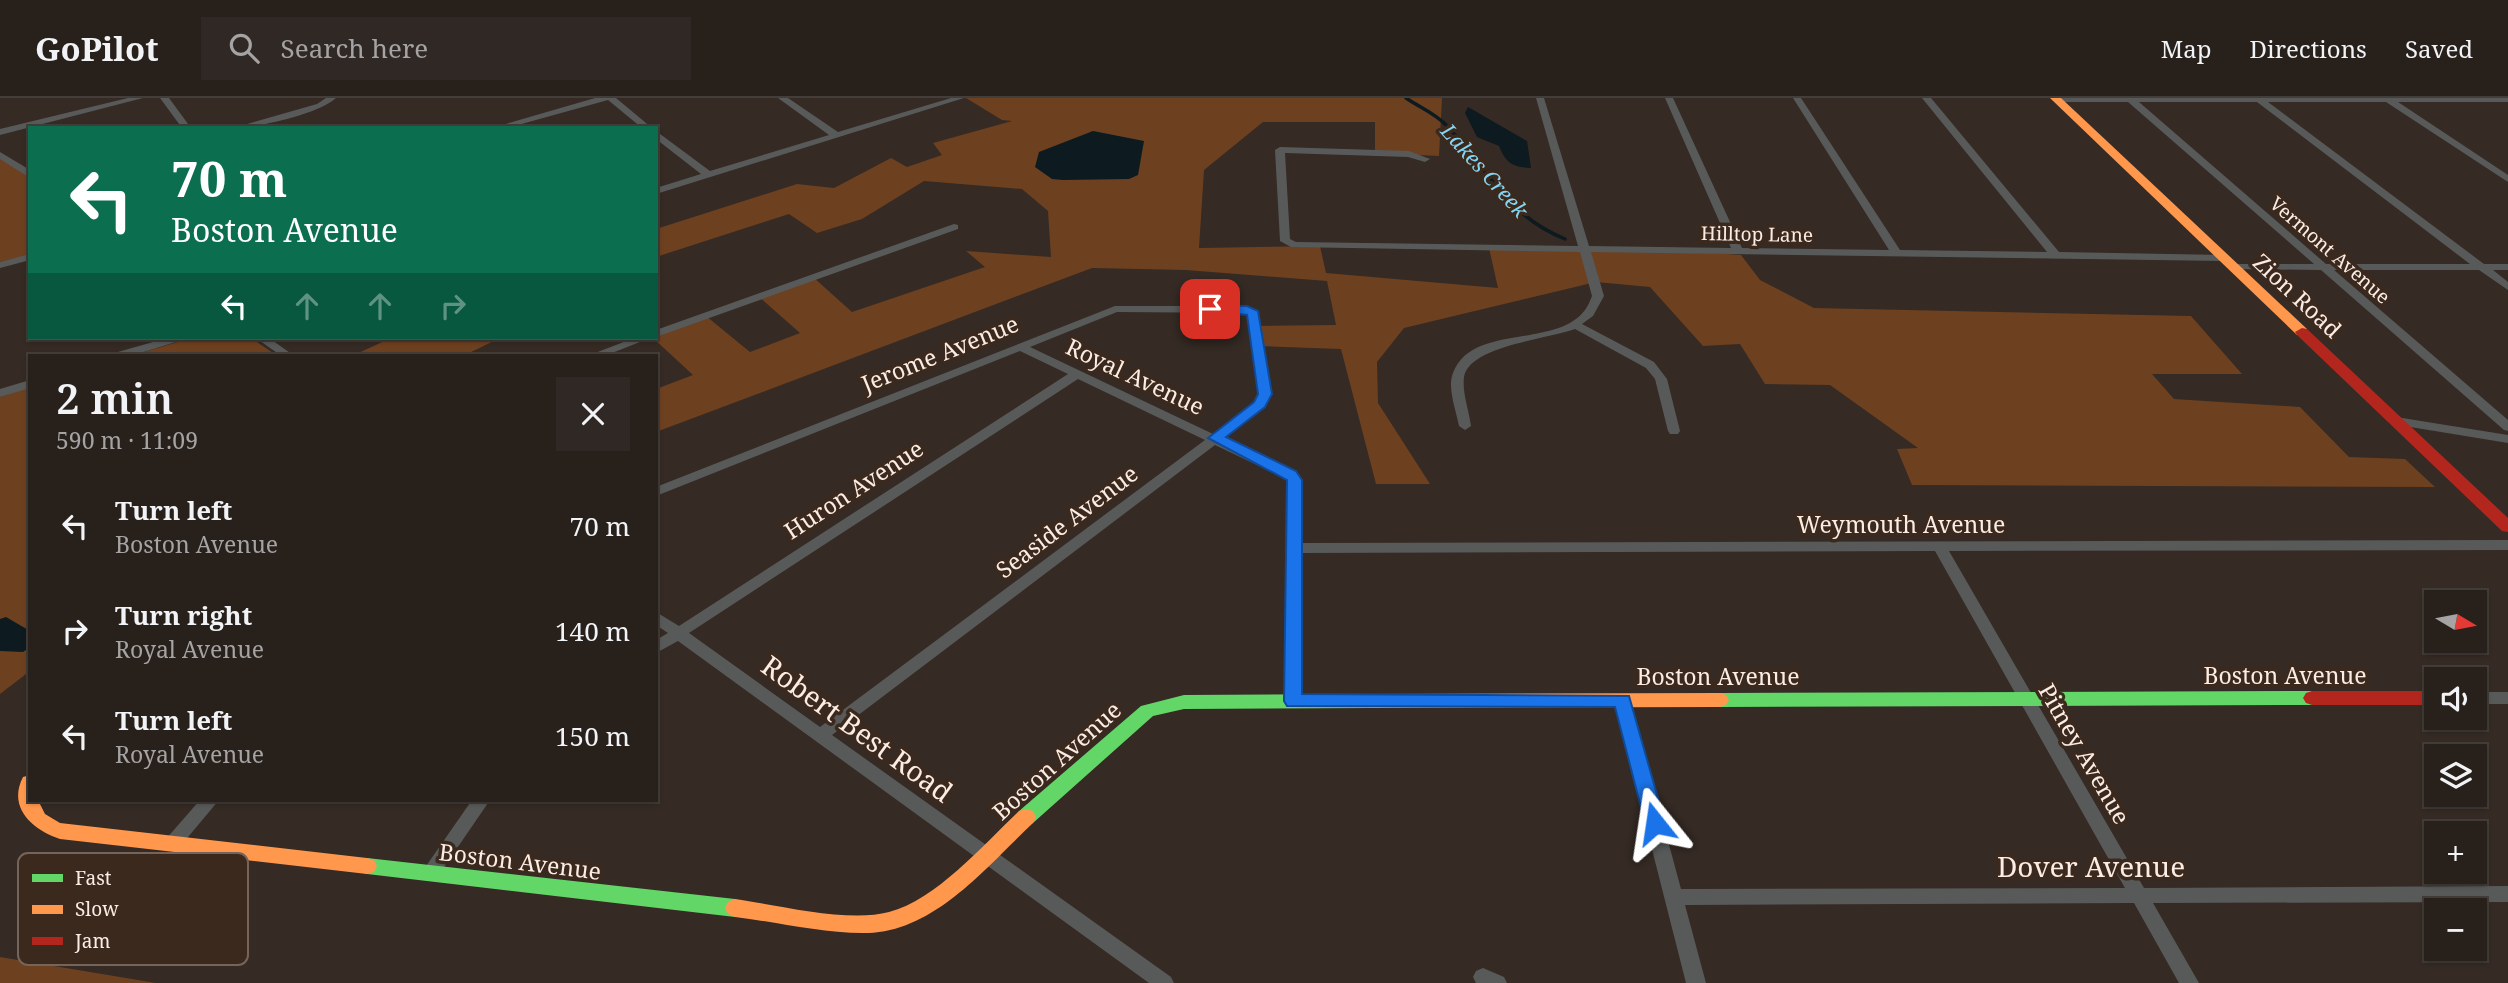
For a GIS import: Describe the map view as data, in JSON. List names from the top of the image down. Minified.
{"streets":{"street":["Hilltop Lane","Vermont Avenue","Zion Road","Jerome Avenue","Royal Avenue","Huron Avenue","Seaside Avenue","Weymouth Avenue","Boston Avenue","Robert Best Road","Pitney Avenue","Dover Avenue"]},"crossings":[["Hilltop Lane","Vermont Avenue"],["Hilltop Lane","Zion Road"],["Jerome Avenue","Royal Avenue"],["Jerome Avenue","Seaside Avenue"],["Royal Avenue","Huron Avenue"],["Royal Avenue","Seaside Avenue"],["Royal Avenue","Weymouth Avenue"],["Royal Avenue","Boston Avenue"],["Huron Avenue","Robert Best Road"],["Seaside Avenue","Robert Best Road"],["Weymouth Avenue","Pitney Avenue"],["Boston Avenue","Robert Best Road"],["Boston Avenue","Pitney Avenue"],["Pitney Avenue","Dover Avenue"]],"water":["Lakes Creek"],"legend":["Fast","Slow","Jam"],"north":"right","page":{"header":"GoPilot","search":"Search here","nav":["Map","Directions","Saved"],"turn":["70 m","Boston Avenue"],"heading":["2 min","590 m · 11:09"],"list":[{"name":"Turn left","note":"Boston Avenue","value":"70 m"},{"name":"Turn right","note":"Royal Avenue","value":"140 m"},{"name":"Turn left","note":"Royal Avenue","value":"150 m"}],"map_buttons":["+","−"]}}
